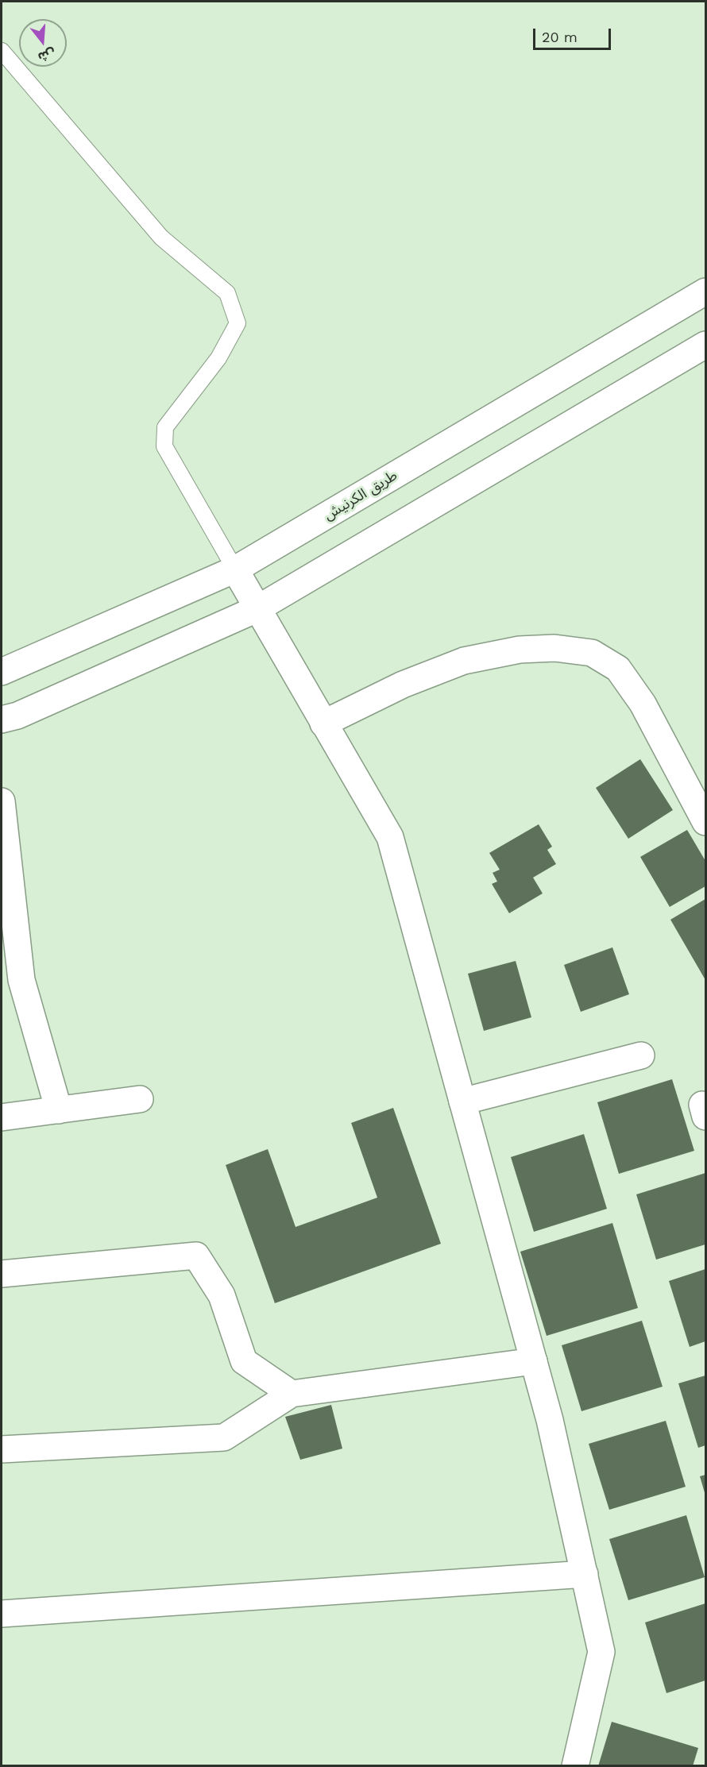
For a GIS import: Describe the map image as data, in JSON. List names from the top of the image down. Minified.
{"streets":{"street":["طريق الكرنيش"]},"scale_bar":"20 m","north":"bottom"}
